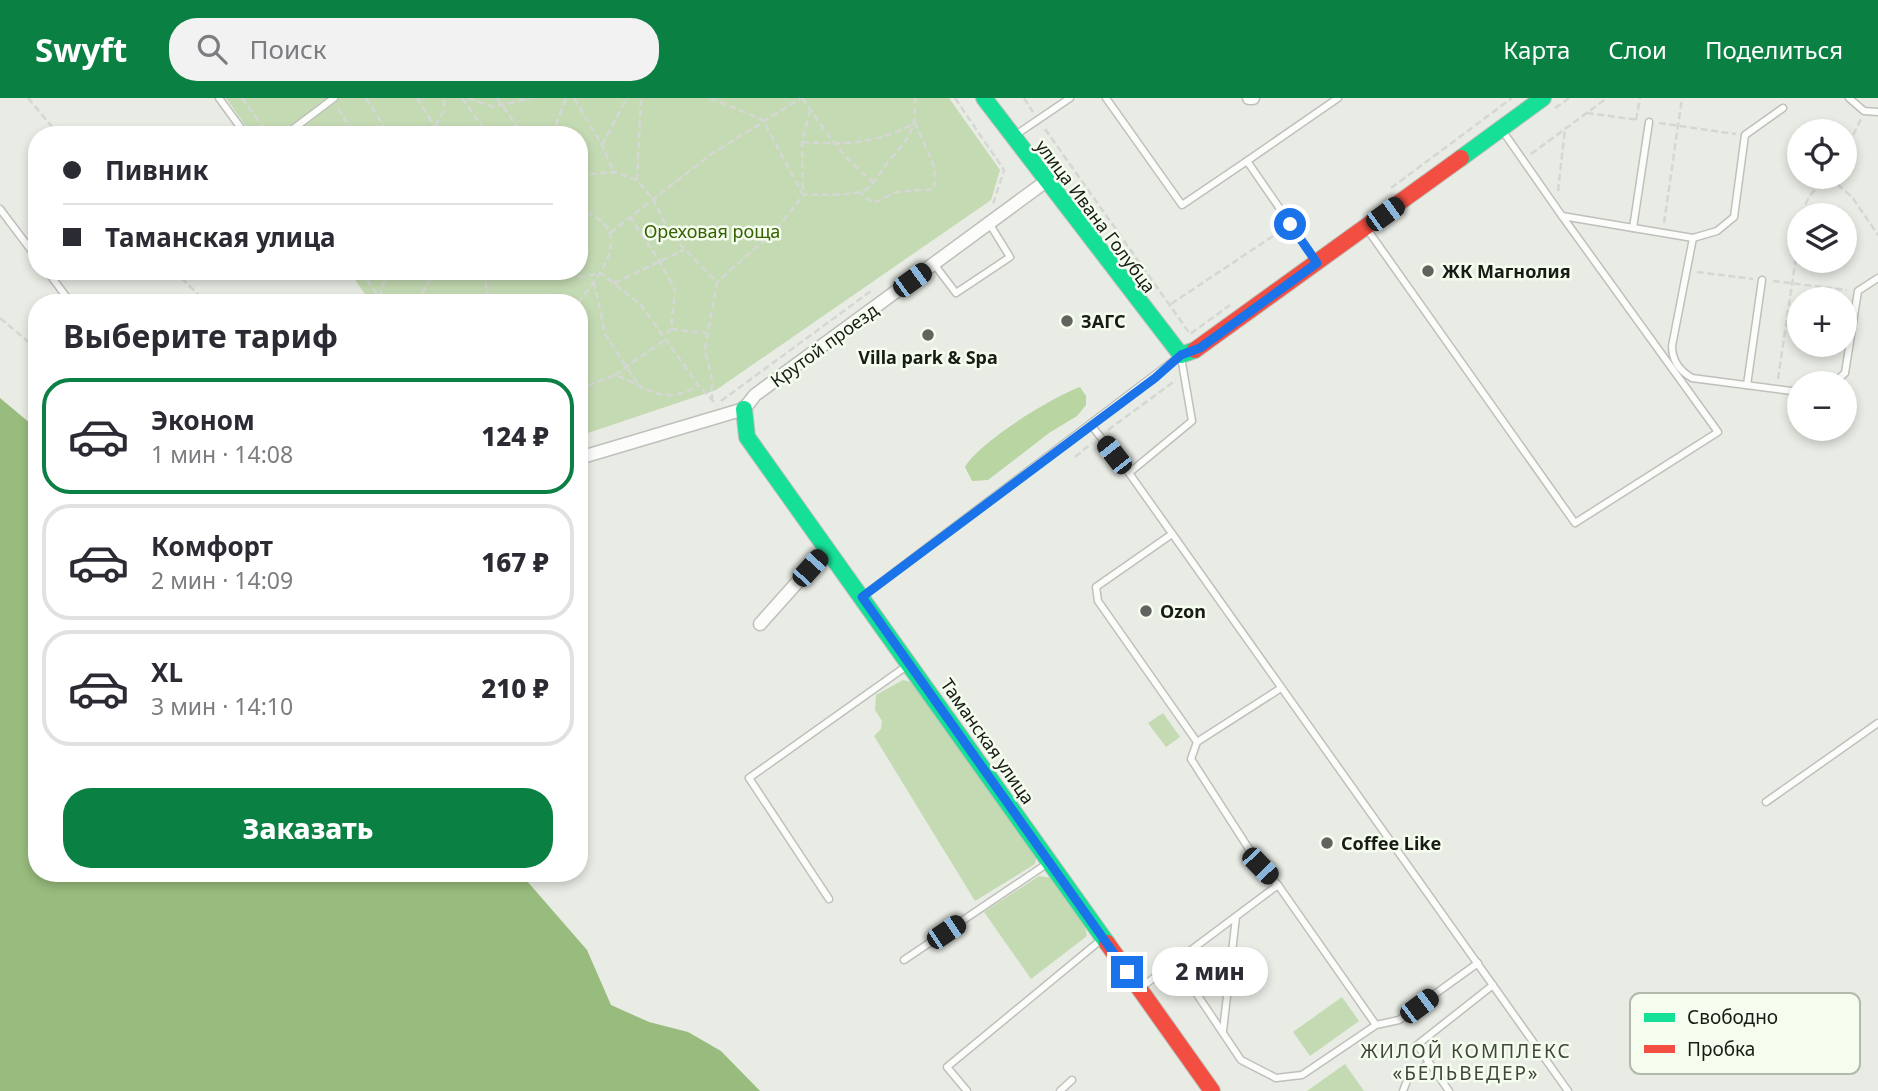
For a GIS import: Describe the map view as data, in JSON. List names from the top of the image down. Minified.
{"streets":{"street":["улица Ивана Голубца","Крутой проезд","Таманская улица"]},"crossings":[["улица Ивана Голубца","Крутой проезд"],["Крутой проезд","Таманская улица"]],"districts":["ЖИЛОЙ КОМПЛЕКС «БЕЛЬВЕДЕР»"],"parks":["Ореховая роща"],"places":["ЖК Магнолия","ЗАГС","Villa park & Spa","Ozon","Coffee Like"],"legend":["Свободно","Пробка"],"page":{"header":"Swyft","search":"Поиск","nav":["Карта","Слои","Поделиться"],"map_buttons":["+","−"],"banner":["Пивник","Таманская улица"],"heading":"Выберите тариф","list":[{"name":"Эконом","note":"1 мин · 14:08","value":"124 ₽"},{"name":"Комфорт","note":"2 мин · 14:09","value":"167 ₽"},{"name":"XL","note":"3 мин · 14:10","value":"210 ₽"}],"buttons":"Заказать","bubble":"2 мин"}}
